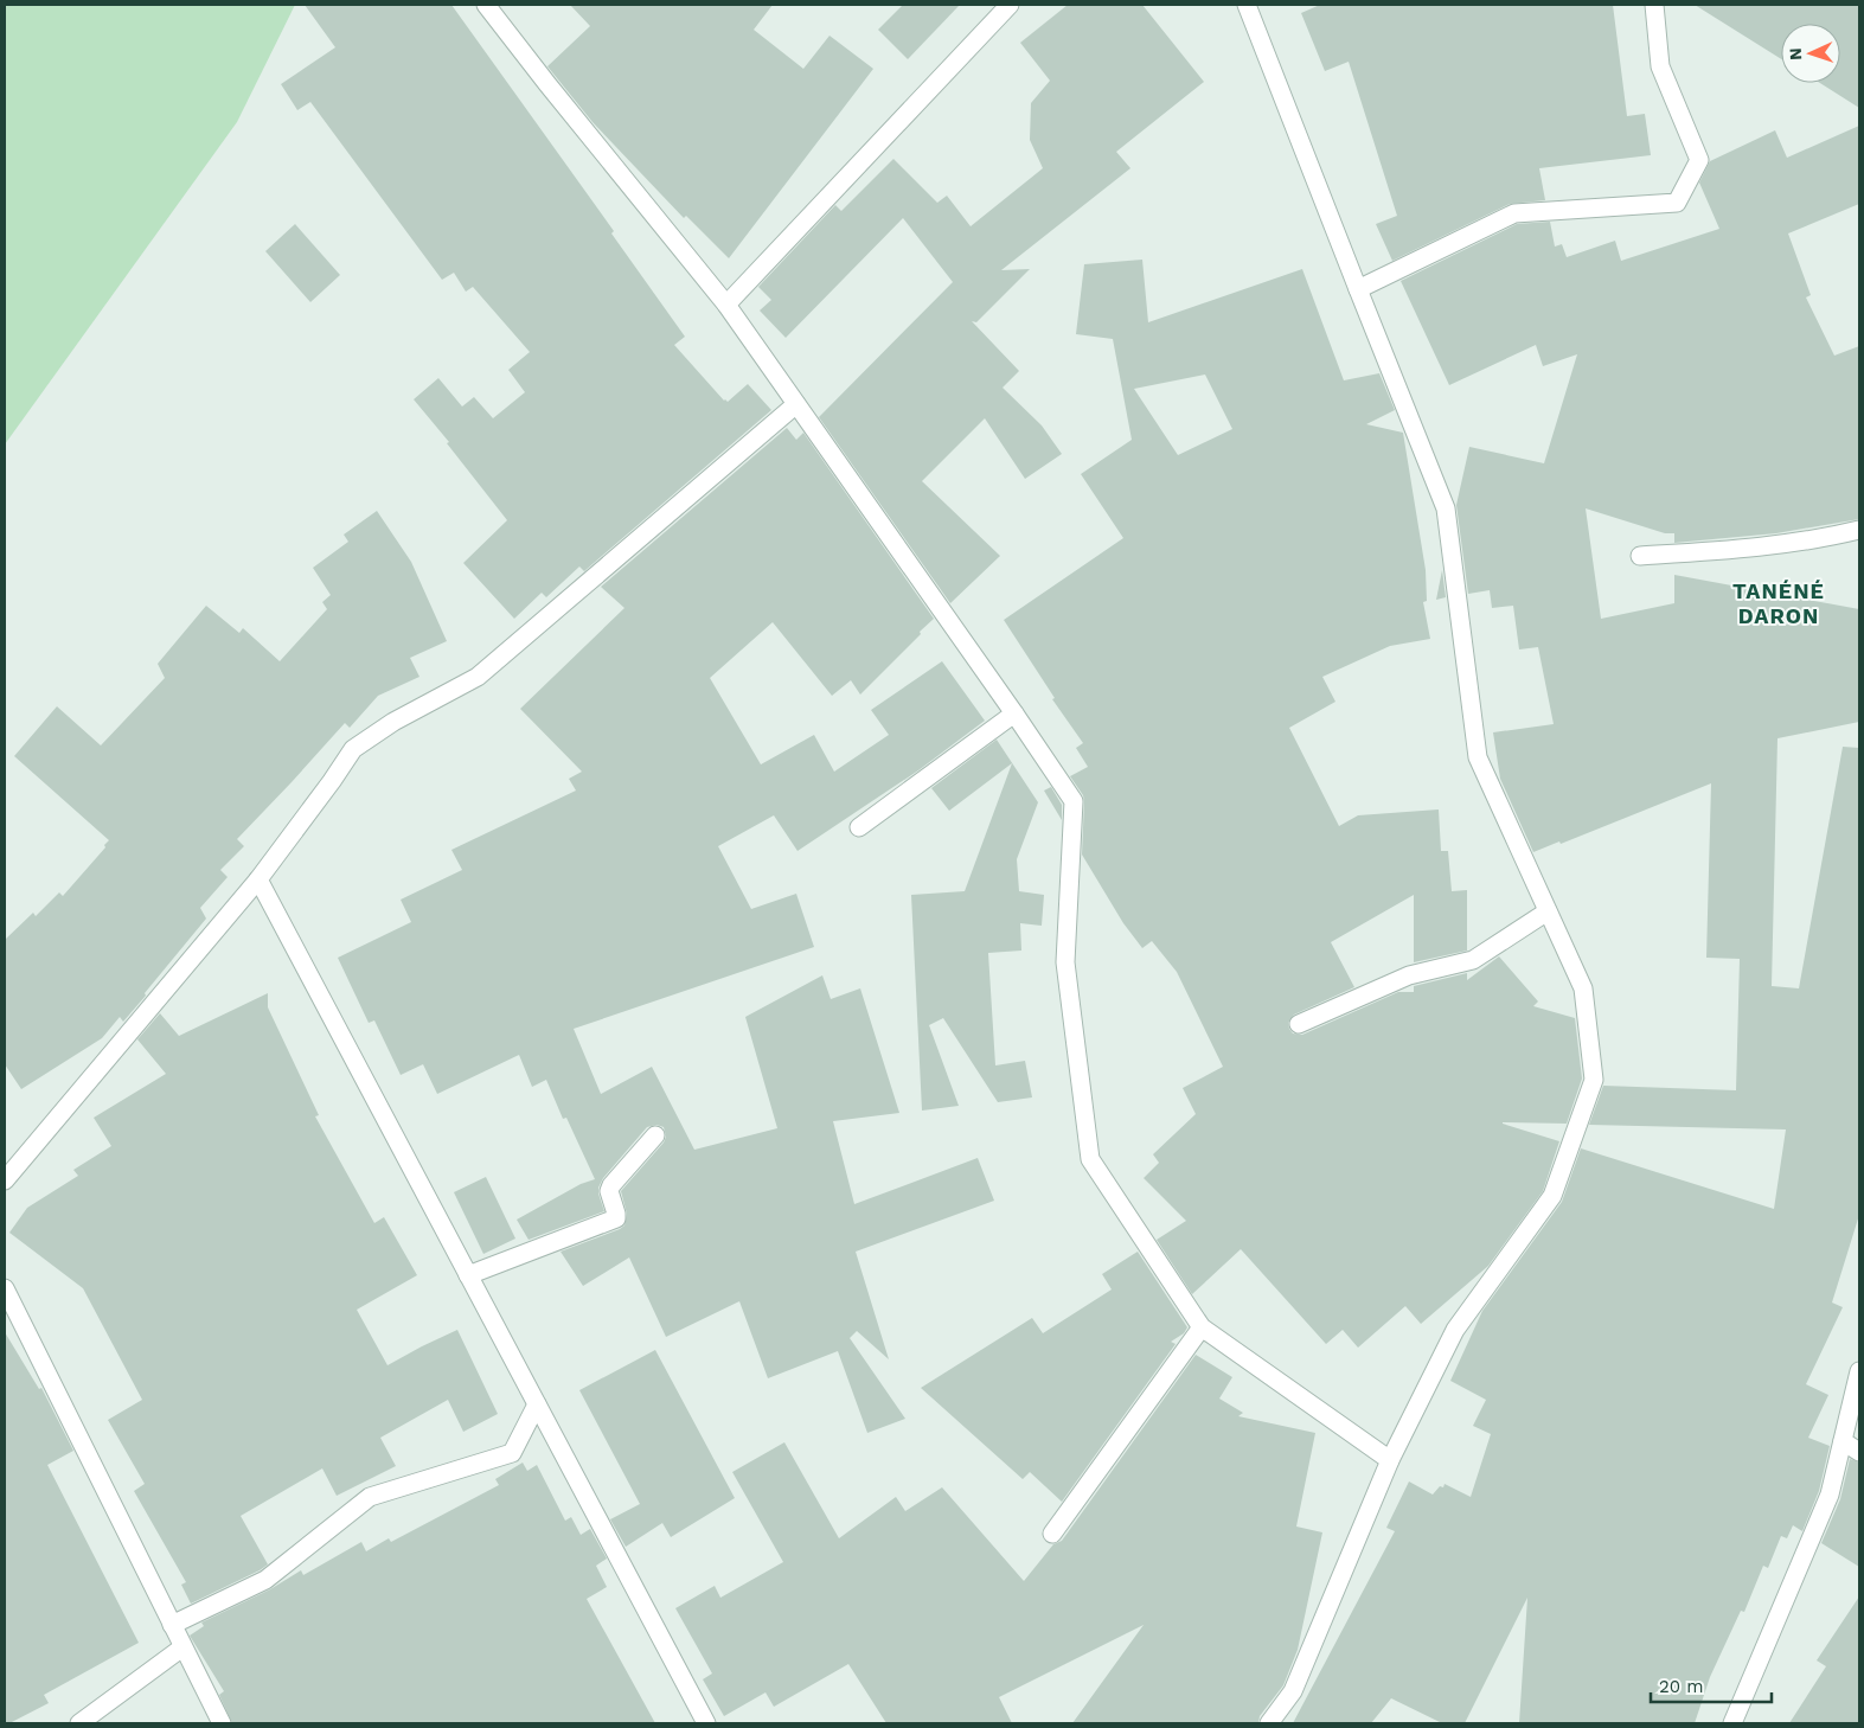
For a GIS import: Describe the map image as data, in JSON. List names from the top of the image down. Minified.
{"districts":["TANÉNÉ DARON"],"scale_bar":"20 m","north":"left"}
